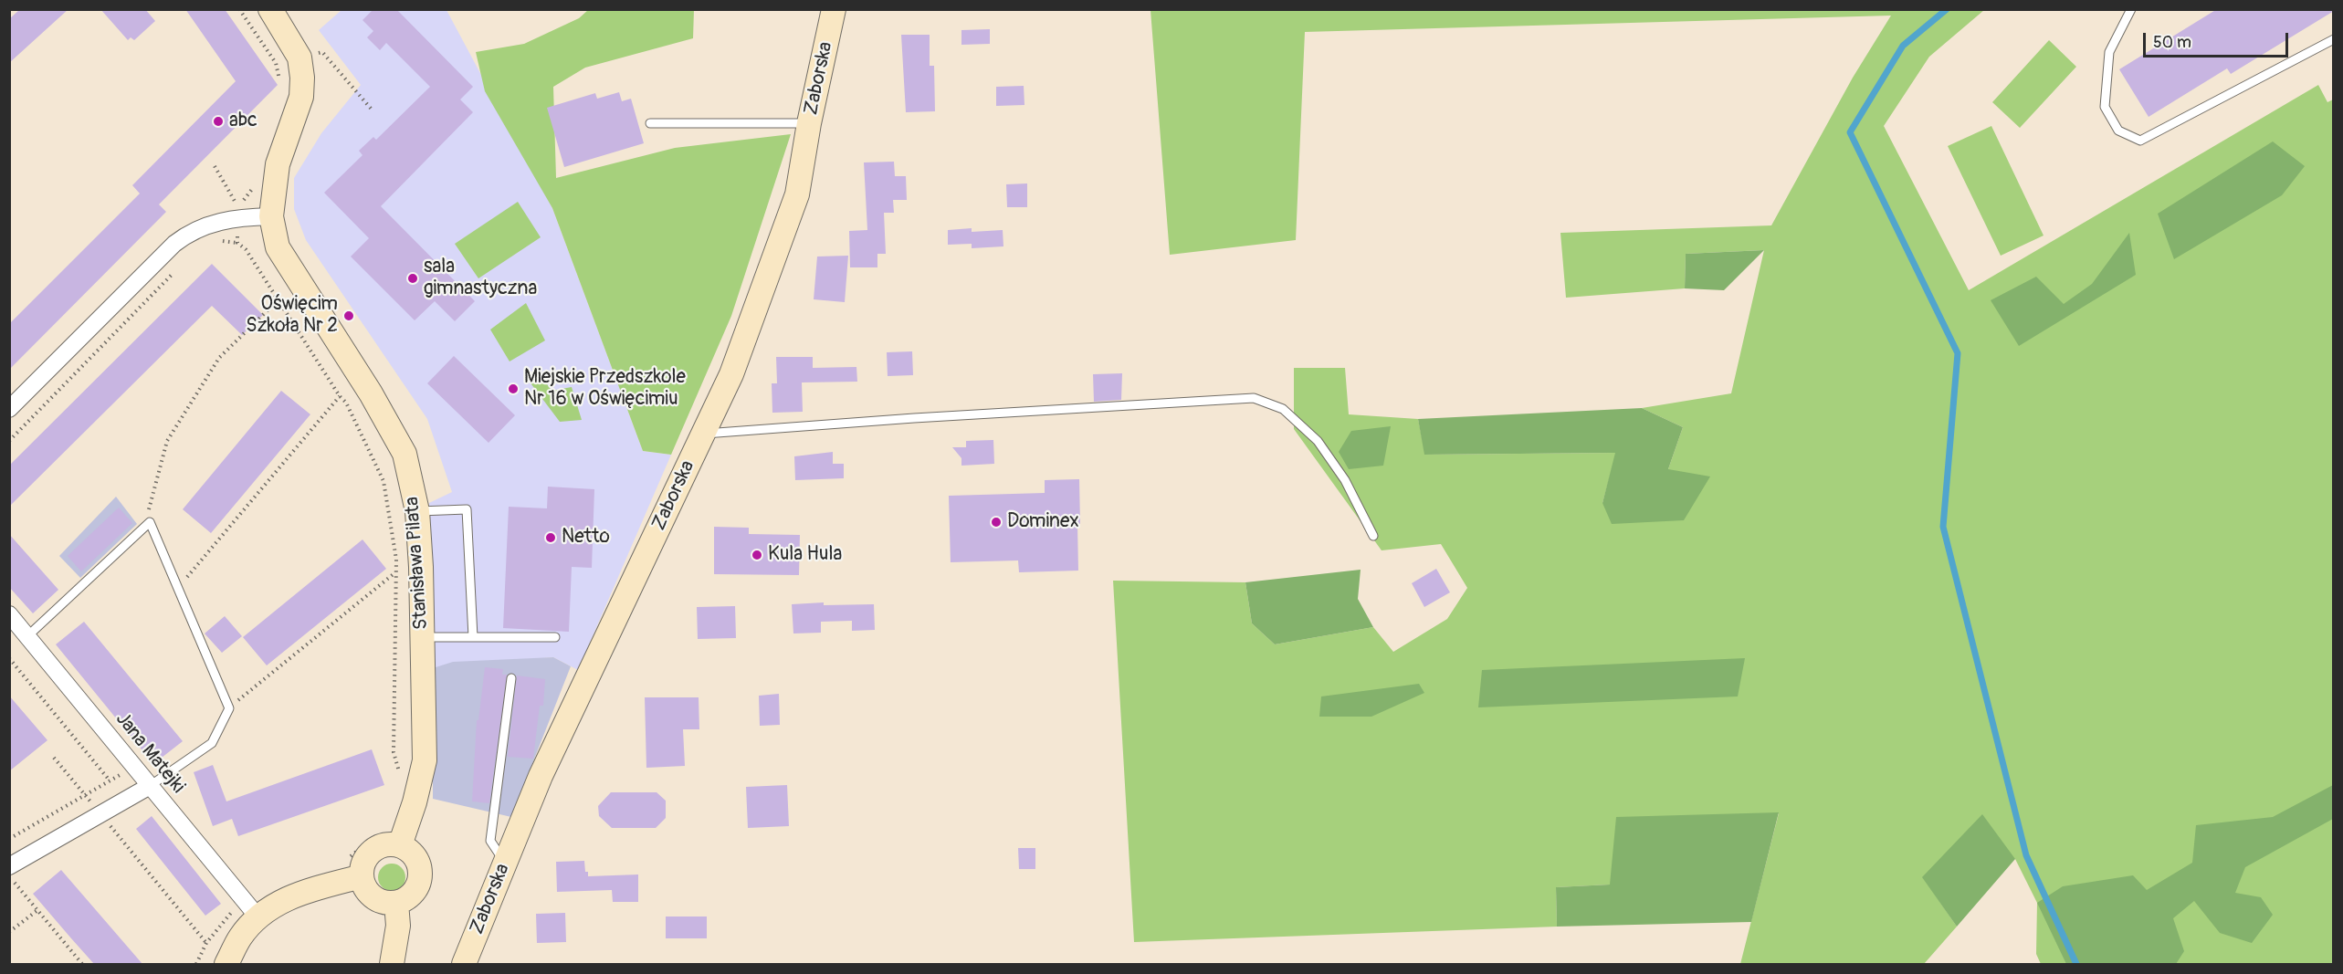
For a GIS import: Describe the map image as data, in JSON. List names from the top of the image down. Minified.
{"streets":{"street":["Zaborska","Stanisława Pilata","Jana Matejki"]},"places":["abc","sala gimnastyczna","Oświęcim Szkoła Nr 2","Miejskie Przedszkole Nr 16 w Oświęcimiu","Dominex","Netto","Kula Hula"],"scale_bar":"50 m"}
